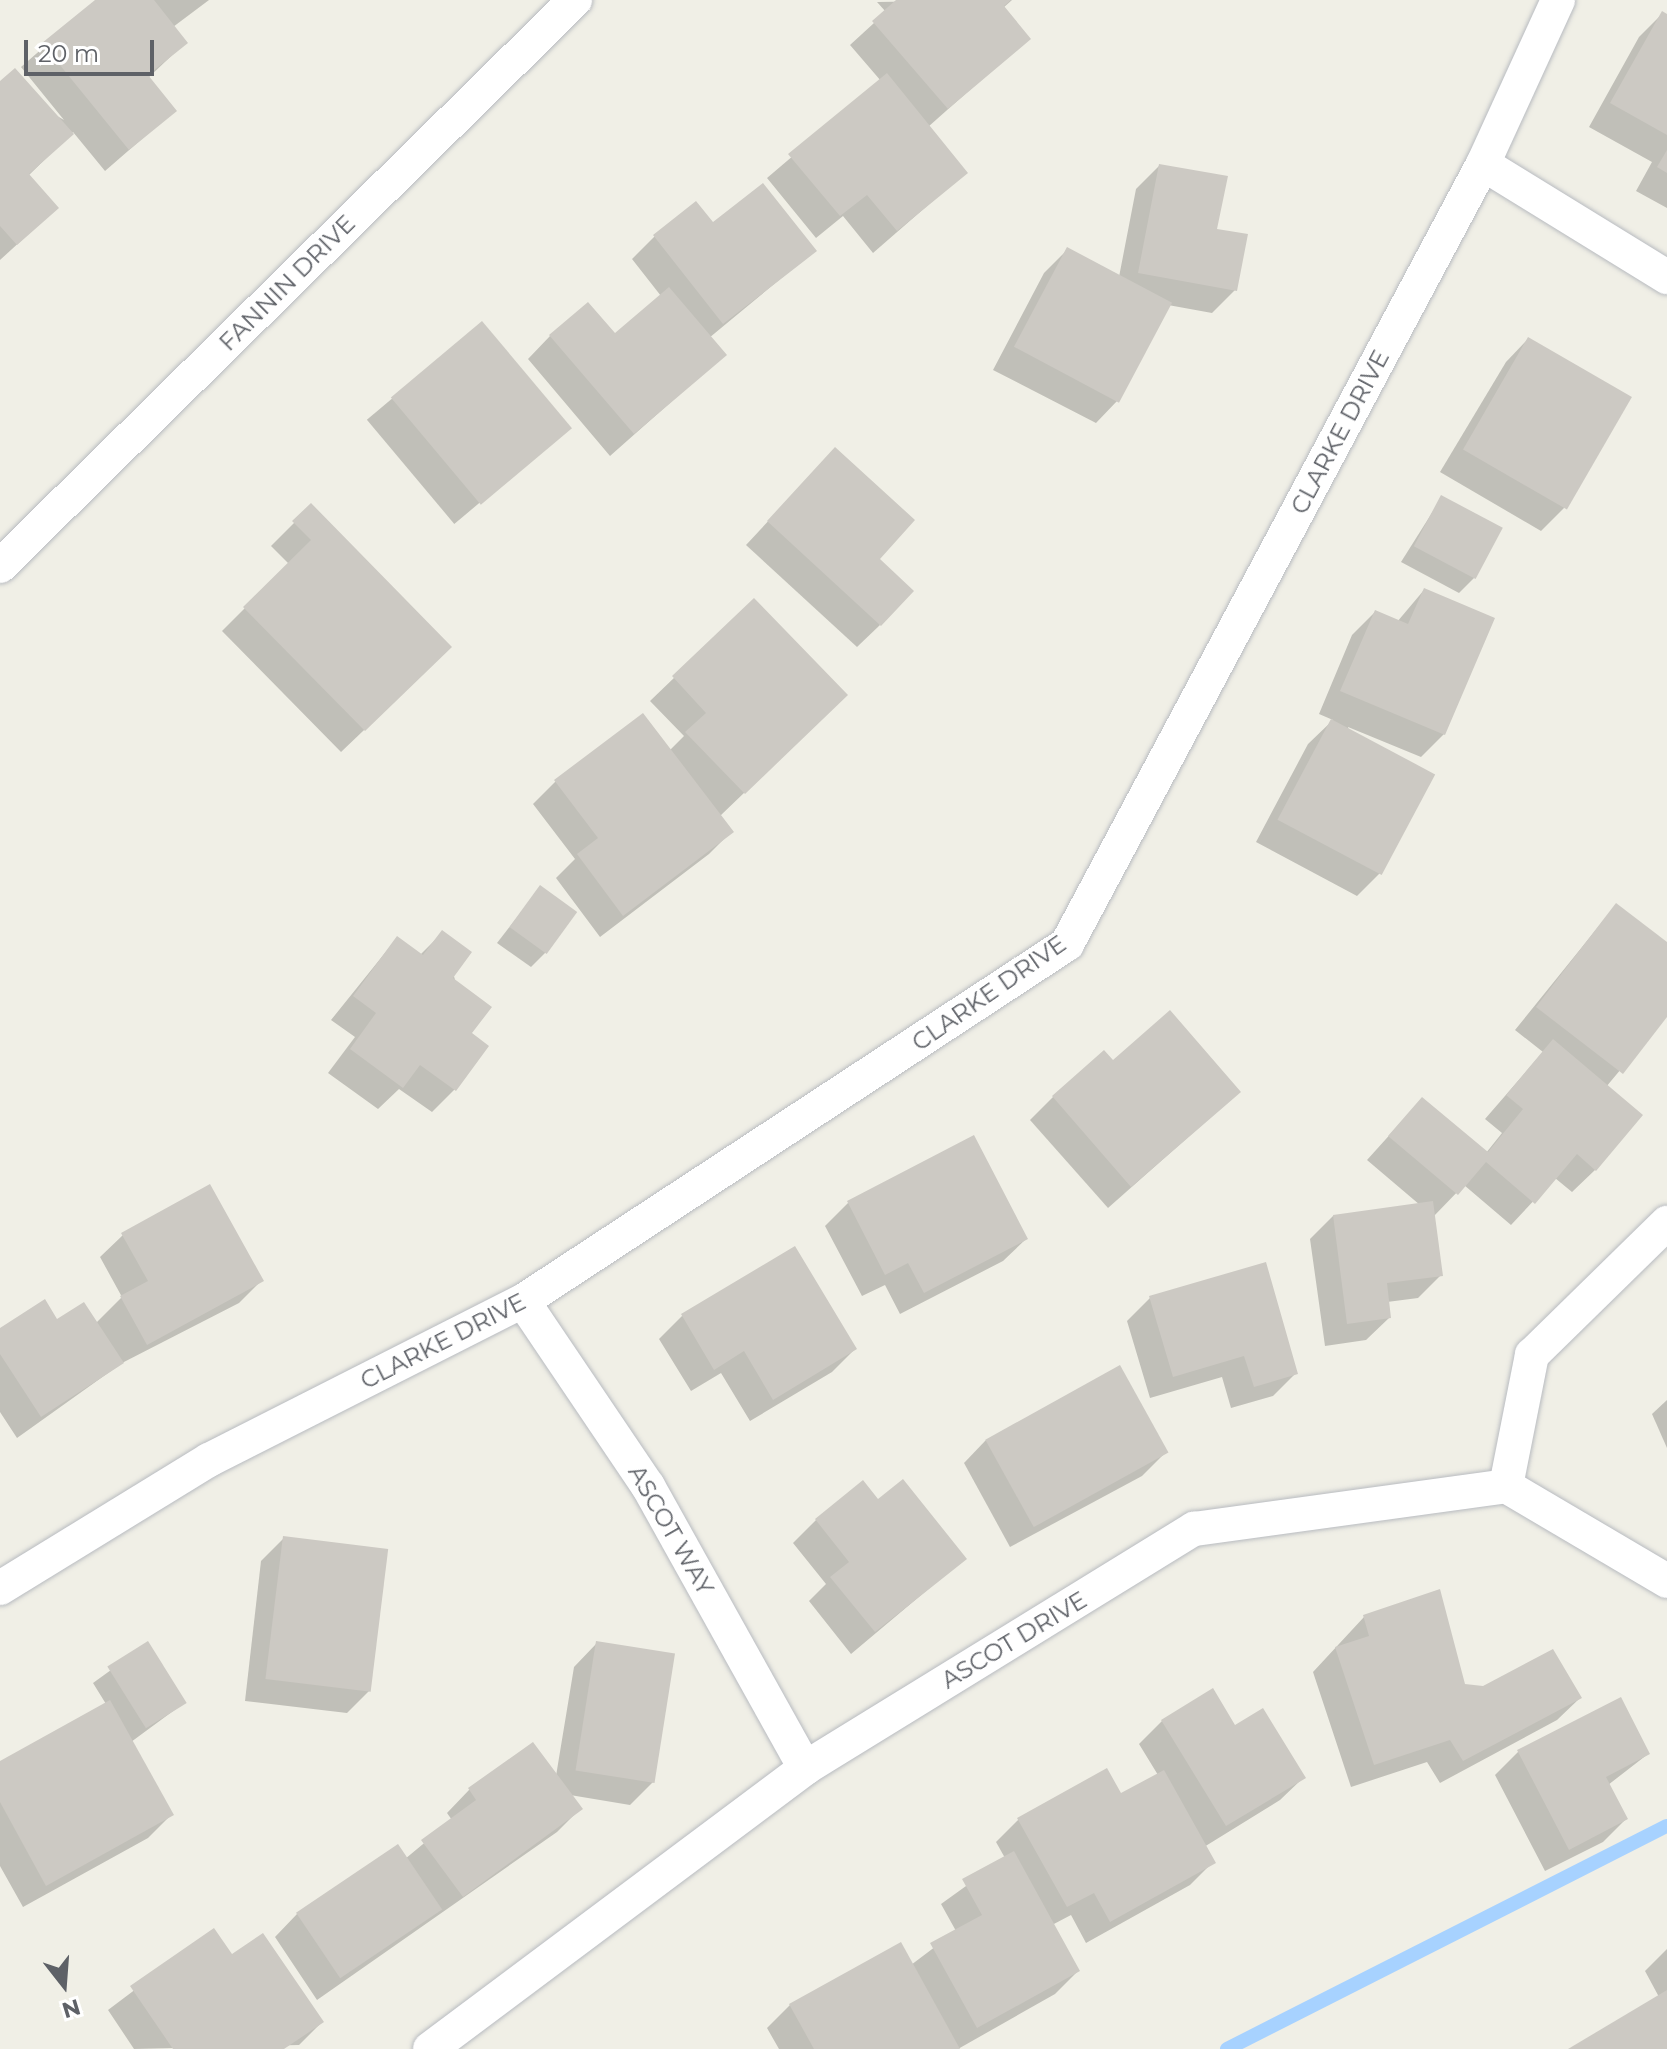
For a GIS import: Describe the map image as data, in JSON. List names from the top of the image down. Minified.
{"streets":{"street":["FANNIN DRIVE","CLARKE DRIVE","ASCOT WAY","ASCOT DRIVE"]},"crossings":[["CLARKE DRIVE","ASCOT WAY"],["ASCOT WAY","ASCOT DRIVE"]],"scale_bar":"20 m","north":"bottom"}
